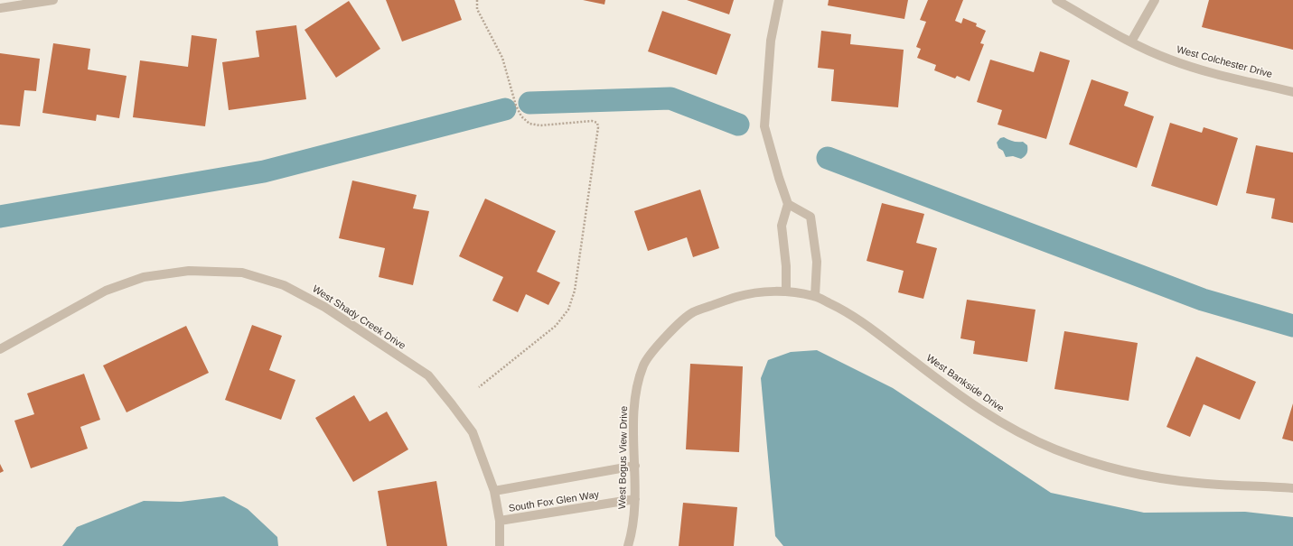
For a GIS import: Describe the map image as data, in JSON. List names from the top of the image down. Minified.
{"streets":{"street":["West Colchester Drive","West Shady Creek Drive","West Bankside Drive","West Bogus View Drive","South Fox Glen Way"]},"crossings":[["West Shady Creek Drive","South Fox Glen Way"],["West Bankside Drive","West Bogus View Drive"],["West Bogus View Drive","South Fox Glen Way"]]}
